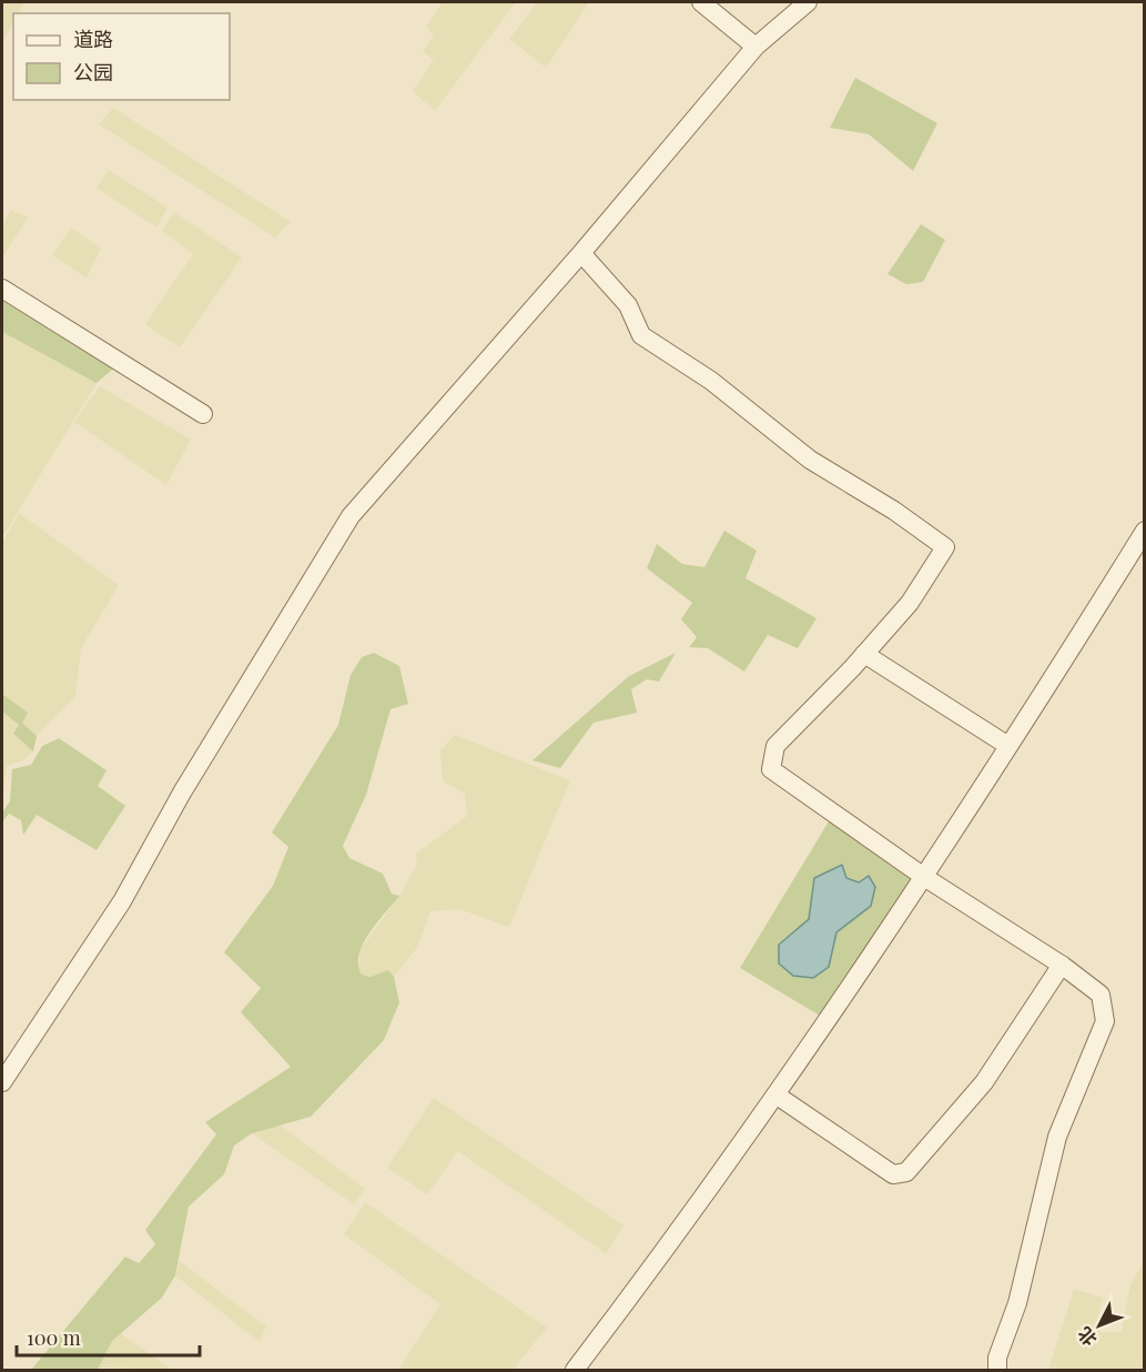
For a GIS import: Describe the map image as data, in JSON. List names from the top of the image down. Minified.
{"legend":["道路","公园"],"scale_bar":"100 m","north":"bottom left"}
